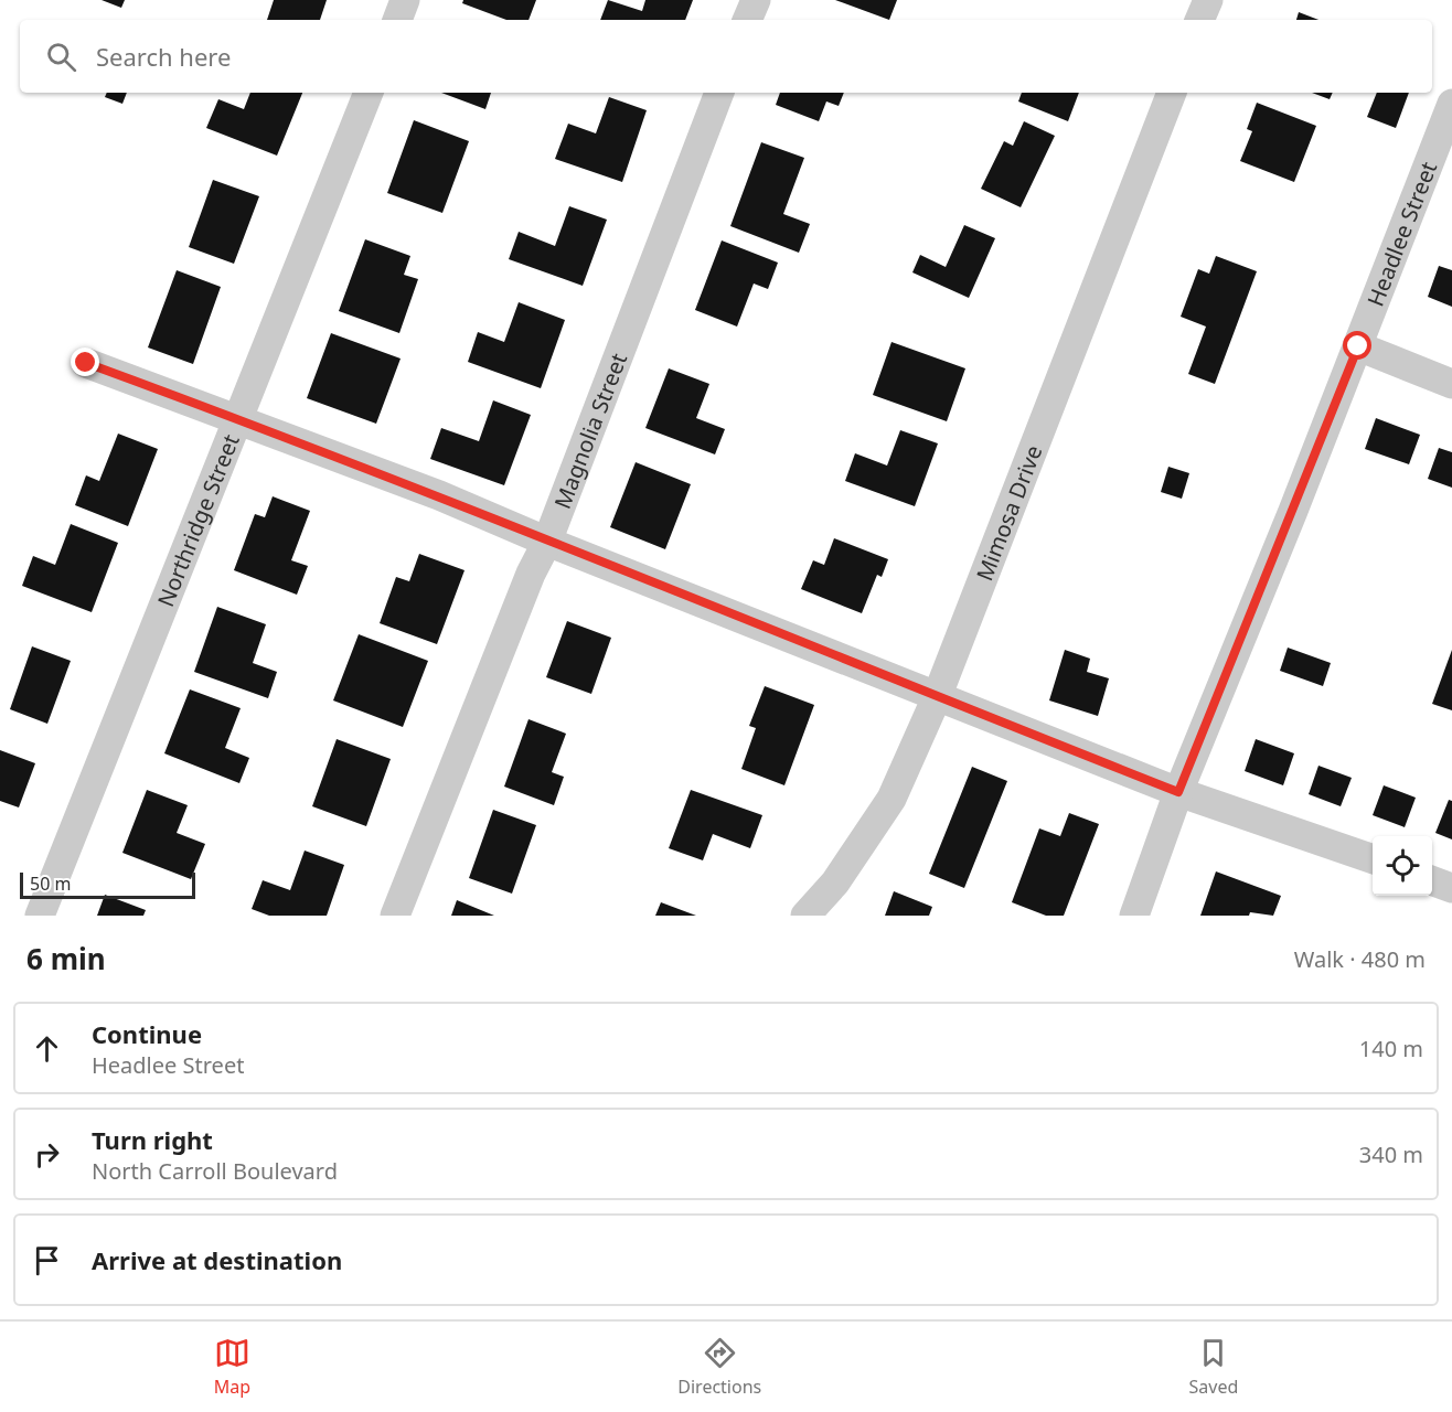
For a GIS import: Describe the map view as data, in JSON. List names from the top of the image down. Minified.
{"streets":{"street":["Headlee Street","Magnolia Street","Mimosa Drive","Northridge Street"]},"scale_bar":"50 m","page":{"search":"Search here","scale":"50 m","heading":["6 min","Walk · 480 m"],"list":[["Continue","Headlee Street","140 m"],["Turn right","North Carroll Boulevard","340 m"],"Arrive at destination"],"nav":["Map","Directions","Saved"]}}
